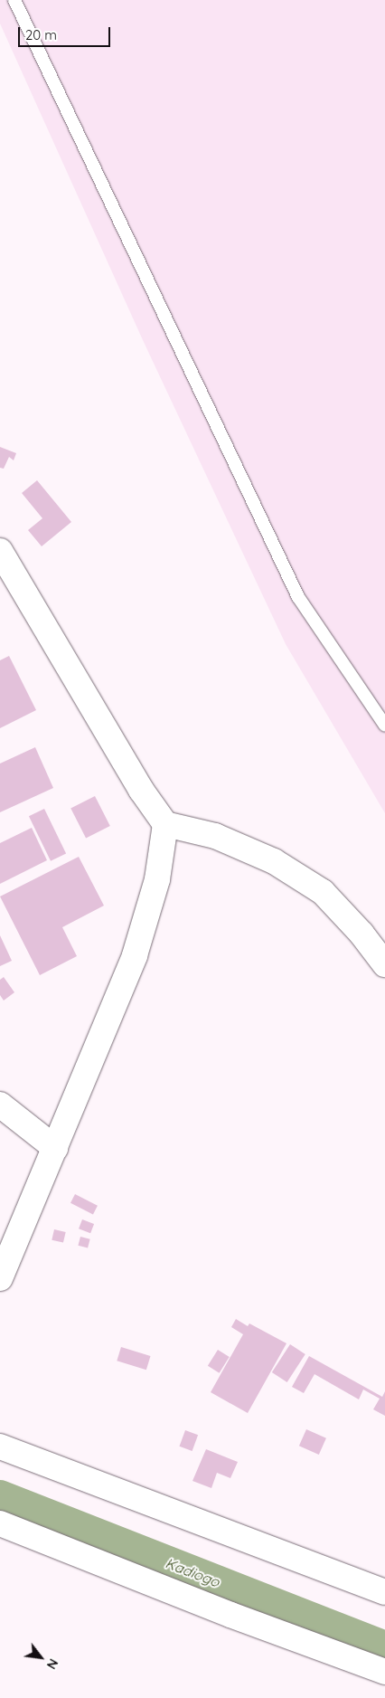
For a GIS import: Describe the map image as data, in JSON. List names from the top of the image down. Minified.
{"water":["Kadiogo"],"scale_bar":"20 m","north":"bottom right"}
